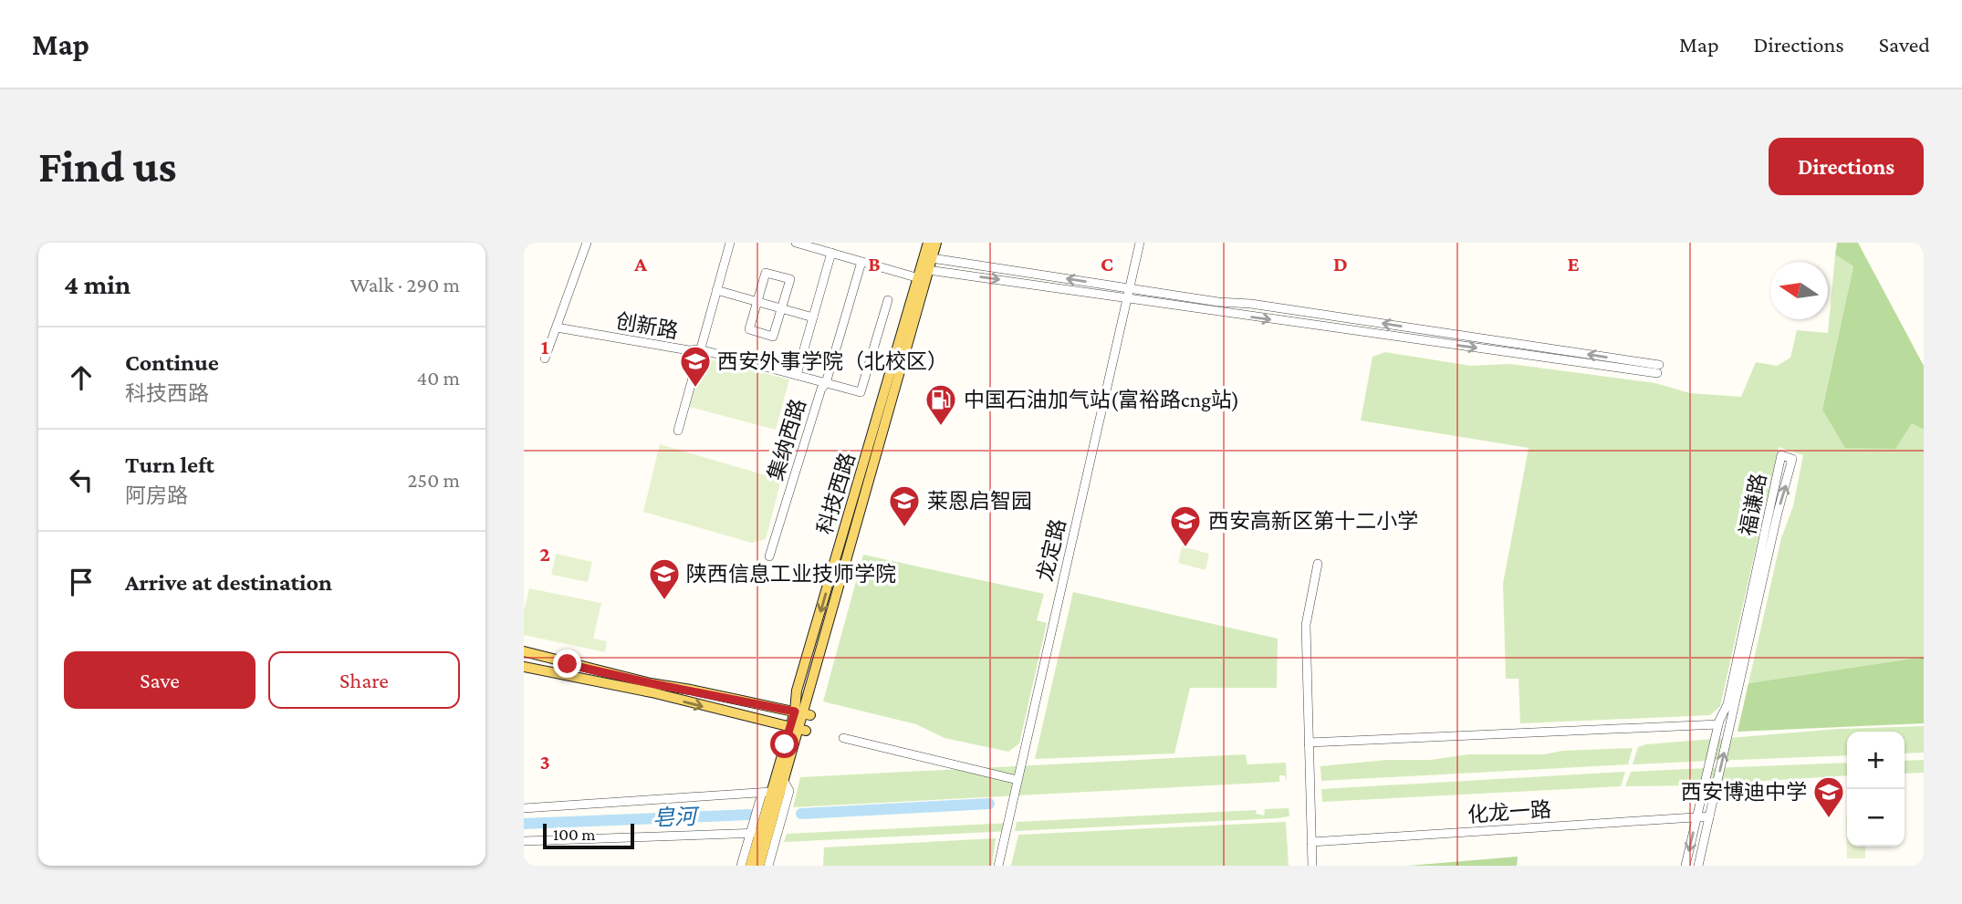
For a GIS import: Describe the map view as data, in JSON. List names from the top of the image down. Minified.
{"streets":{"main road":["科技西路"],"street":["创新路","集纳西路","福谦路","龙定路","化龙一路"]},"crossings":[["创新路","集纳西路"],["福谦路","化龙一路"]],"water":["皂河"],"places":{"school or university":["西安外事学院（北校区）","莱恩启智园","西安高新区第十二小学","陕西信息工业技师学院","西安博迪中学"],"fuel station":["中国石油加气站(富裕路cng站)"]},"scale_bar":"100 m","north":"left","page":{"header":"Map","nav":["Map","Directions","Saved"],"buttons":["Directions",["Save","Share"]],"title":"Find us","heading":["4 min","Walk · 290 m"],"list":[["Continue","科技西路","40 m"],["Turn left","阿房路","250 m"],"Arrive at destination"],"map_buttons":["+","−"],"scale":"100 m"},"grid":{"columns":["A","B","C","D","E"],"rows":["1","2","3"]}}
